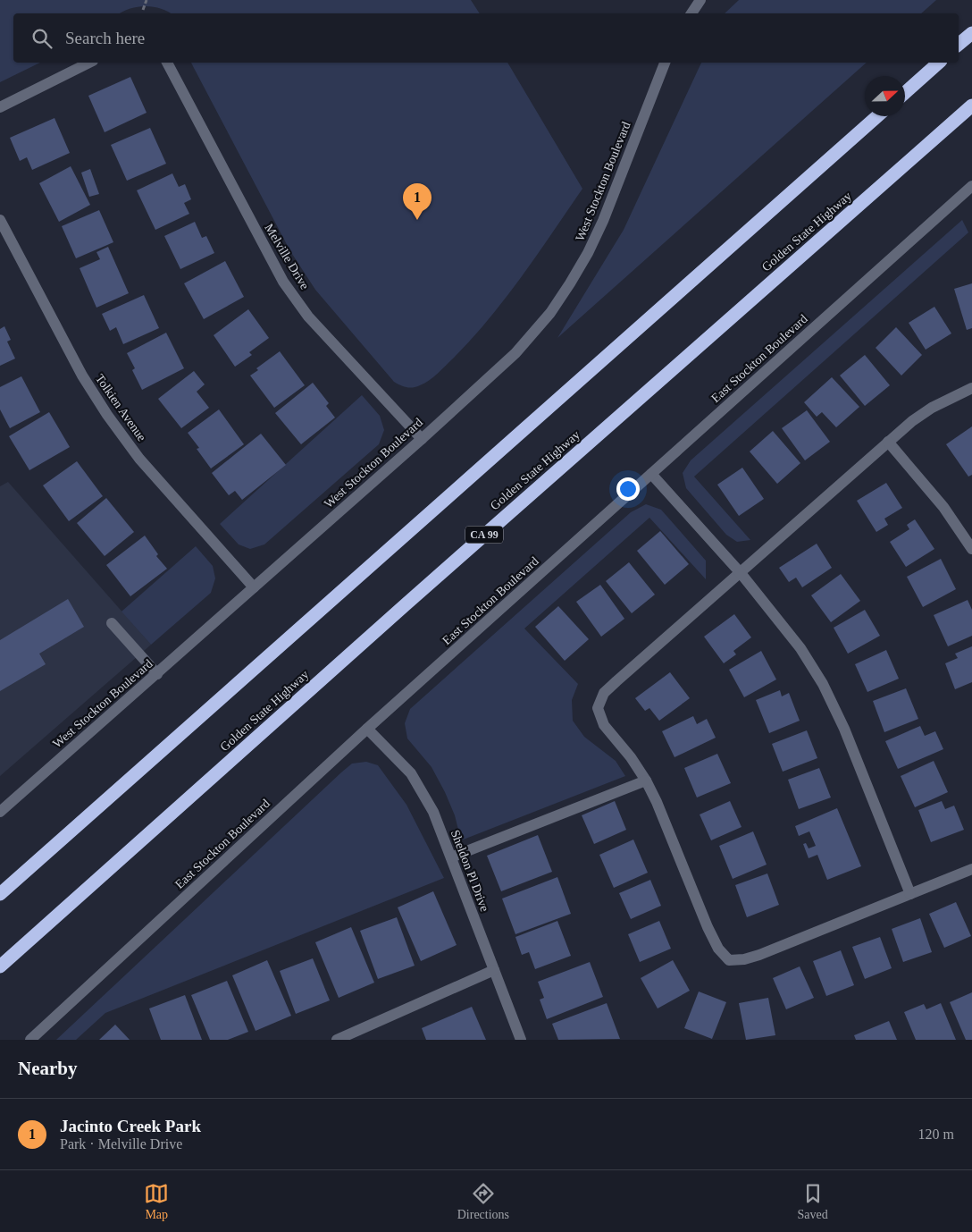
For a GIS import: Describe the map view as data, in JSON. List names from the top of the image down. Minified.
{"streets":{"highway":["Golden State Highway","CA 99"],"street":["West Stockton Boulevard","Melville Drive","East Stockton Boulevard","Tolkien Avenue","Sheldon Pl Drive"]},"crossings":[["West Stockton Boulevard","Melville Drive"],["West Stockton Boulevard","Tolkien Avenue"],["East Stockton Boulevard","Sheldon Pl Drive"]],"north":"right","page":{"search":"Search here","pins":"1","heading":"Nearby","list":[{"mark":"1","name":"Jacinto Creek Park","note":"Park · Melville Drive","value":"120 m"}],"nav":["Map","Directions","Saved"]}}
